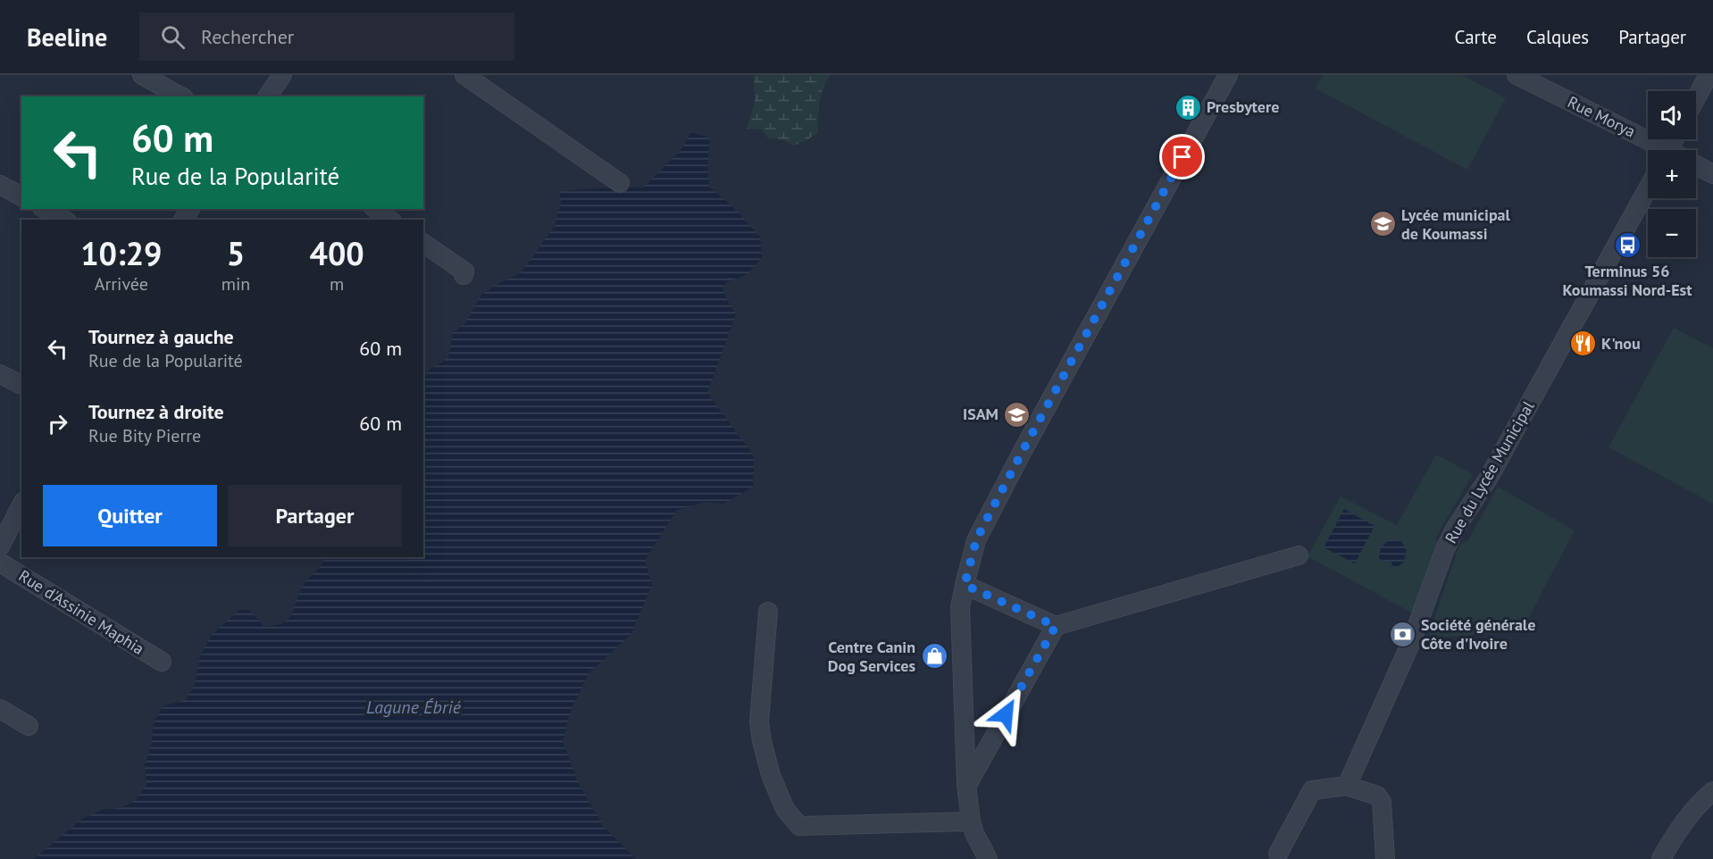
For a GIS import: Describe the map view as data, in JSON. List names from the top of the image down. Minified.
{"streets":{"street":["Rue Morya","Rue du Lycée Municipal","Rue d'Assinie Maphia"]},"water":["Lagune Ébrié"],"places":{"building":["Presbytere"],"school or university":["Lycée municipal de Koumassi","ISAM"],"bus stop":["Terminus 56 Koumassi Nord-Est"],"restaurant":["K'nou"],"bank":["Société générale Côte d'Ivoire"],"shop":["Centre Canin Dog Services"]},"page":{"header":"Beeline","search":"Rechercher","nav":["Carte","Calques","Partager"],"map_buttons":["+","−"],"turn":["60 m","Rue de la Popularité"],"eta":["10:29","Arrivée","5","min","400","m"],"list":[{"name":"Tournez à gauche","note":"Rue de la Popularité","value":"60 m"},{"name":"Tournez à droite","note":"Rue Bity Pierre","value":"60 m"}],"buttons":["Quitter","Partager"]}}
